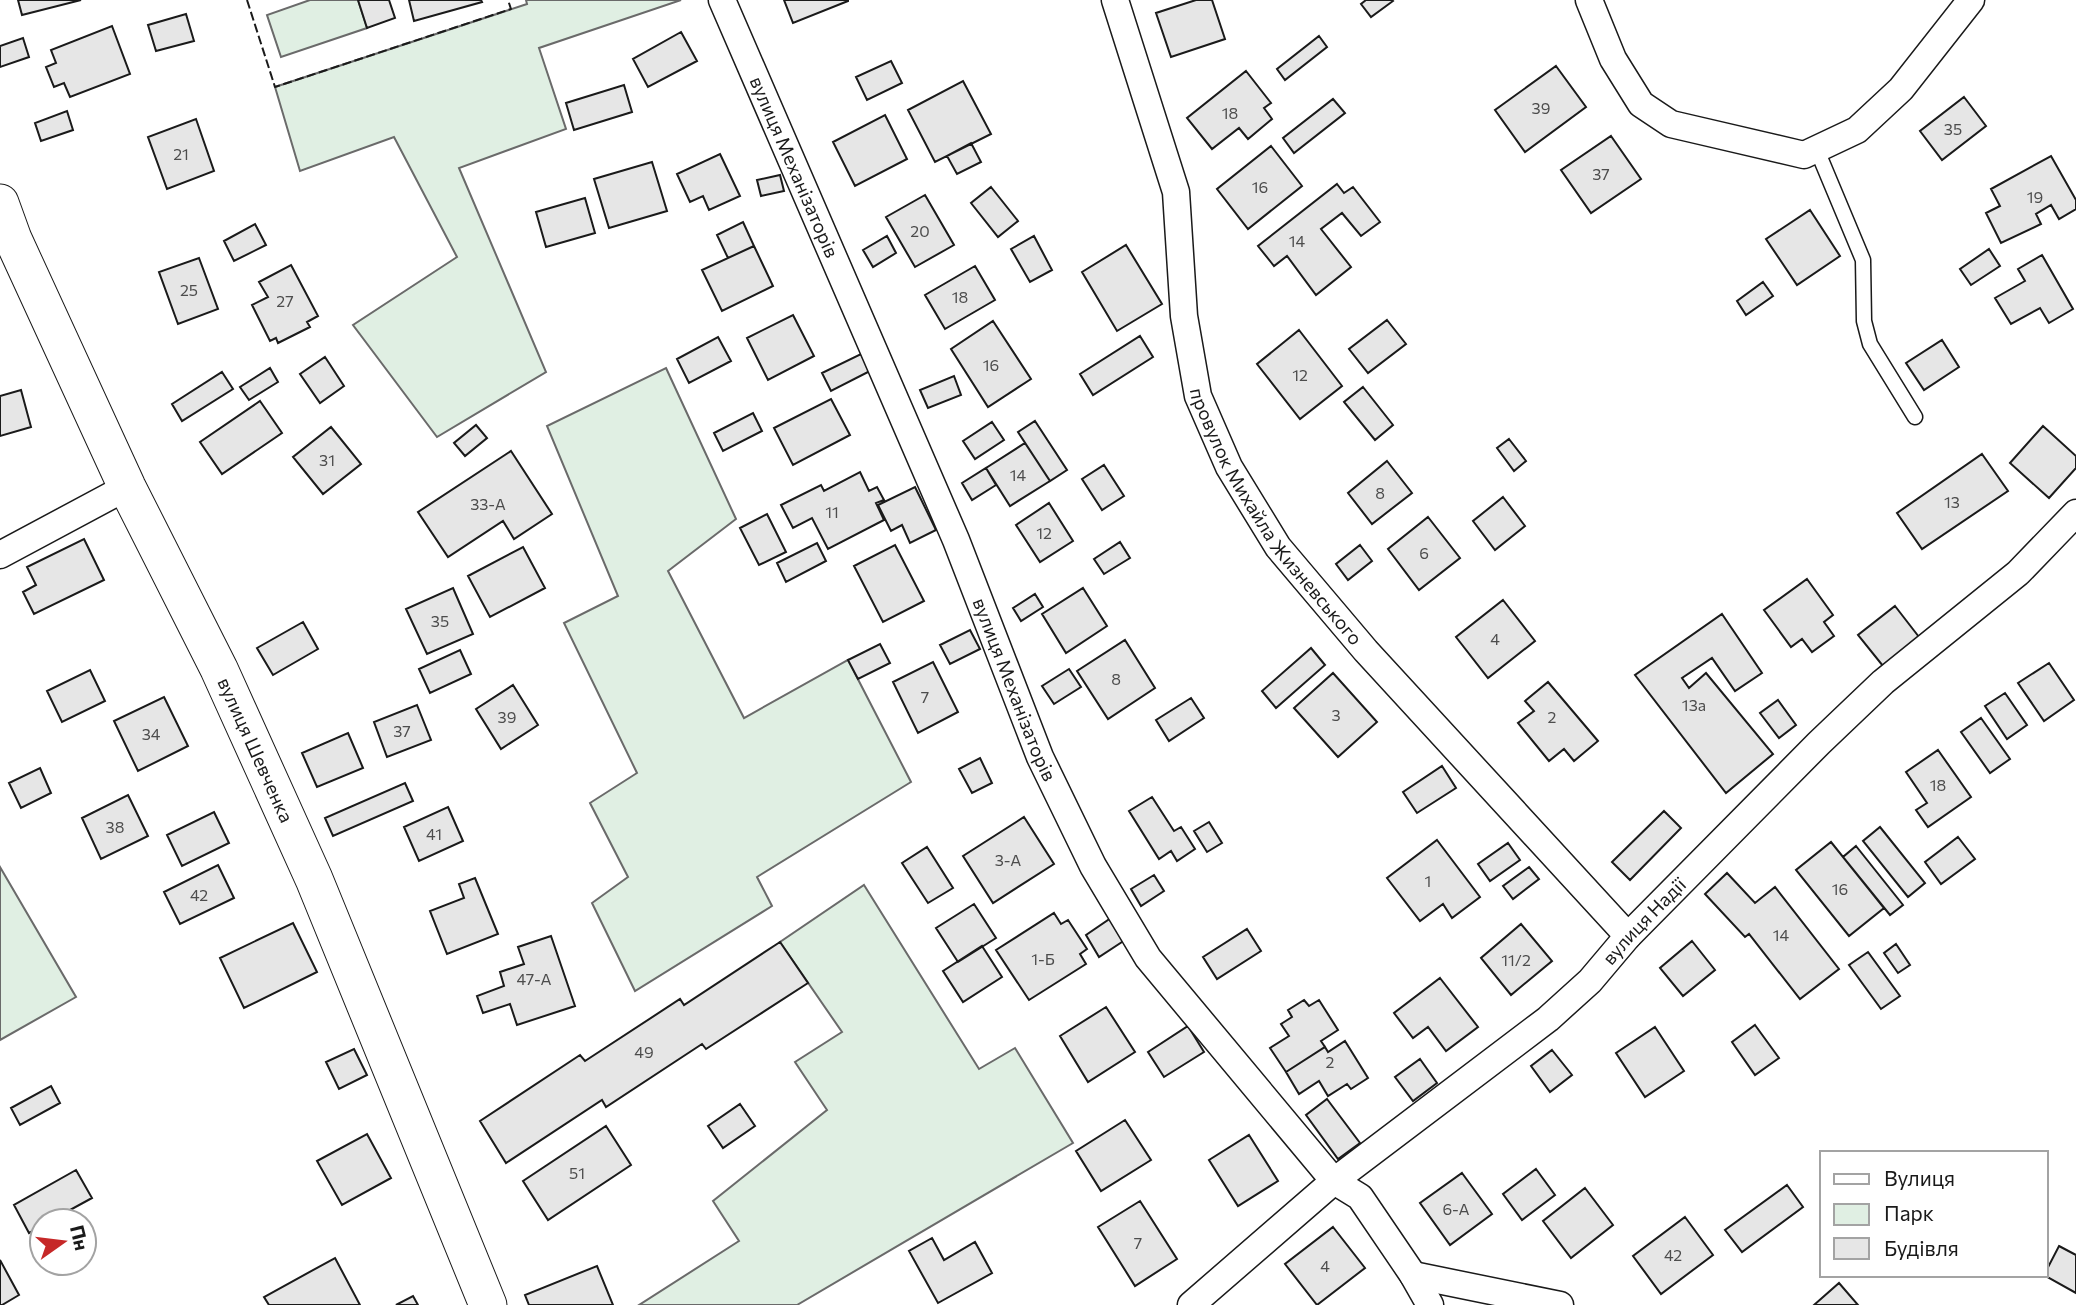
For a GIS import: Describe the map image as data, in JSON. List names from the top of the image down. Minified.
{"streets":{"main road":["вулиця Шевченка"],"street":["вулиця Механізаторів","провулок Михайла Жизневського","вулиця Надії"]},"crossings":[["вулиця Механізаторів","вулиця Надії"],["провулок Михайла Жизневського","вулиця Надії"]],"house_numbers":["39","18","35","21","37","16","19","20","14","25","18","27","16","12","31","14","8","13","33-А","11","12","6","35","4","8","7","13а","3","39","2","37","34","18","38","41","3-А","1","16","42","14","1-Б","11/2","47-А","49","2","51","6-А","7","42","4"],"legend":["Вулиця","Парк","Будівля"],"north":"right"}
